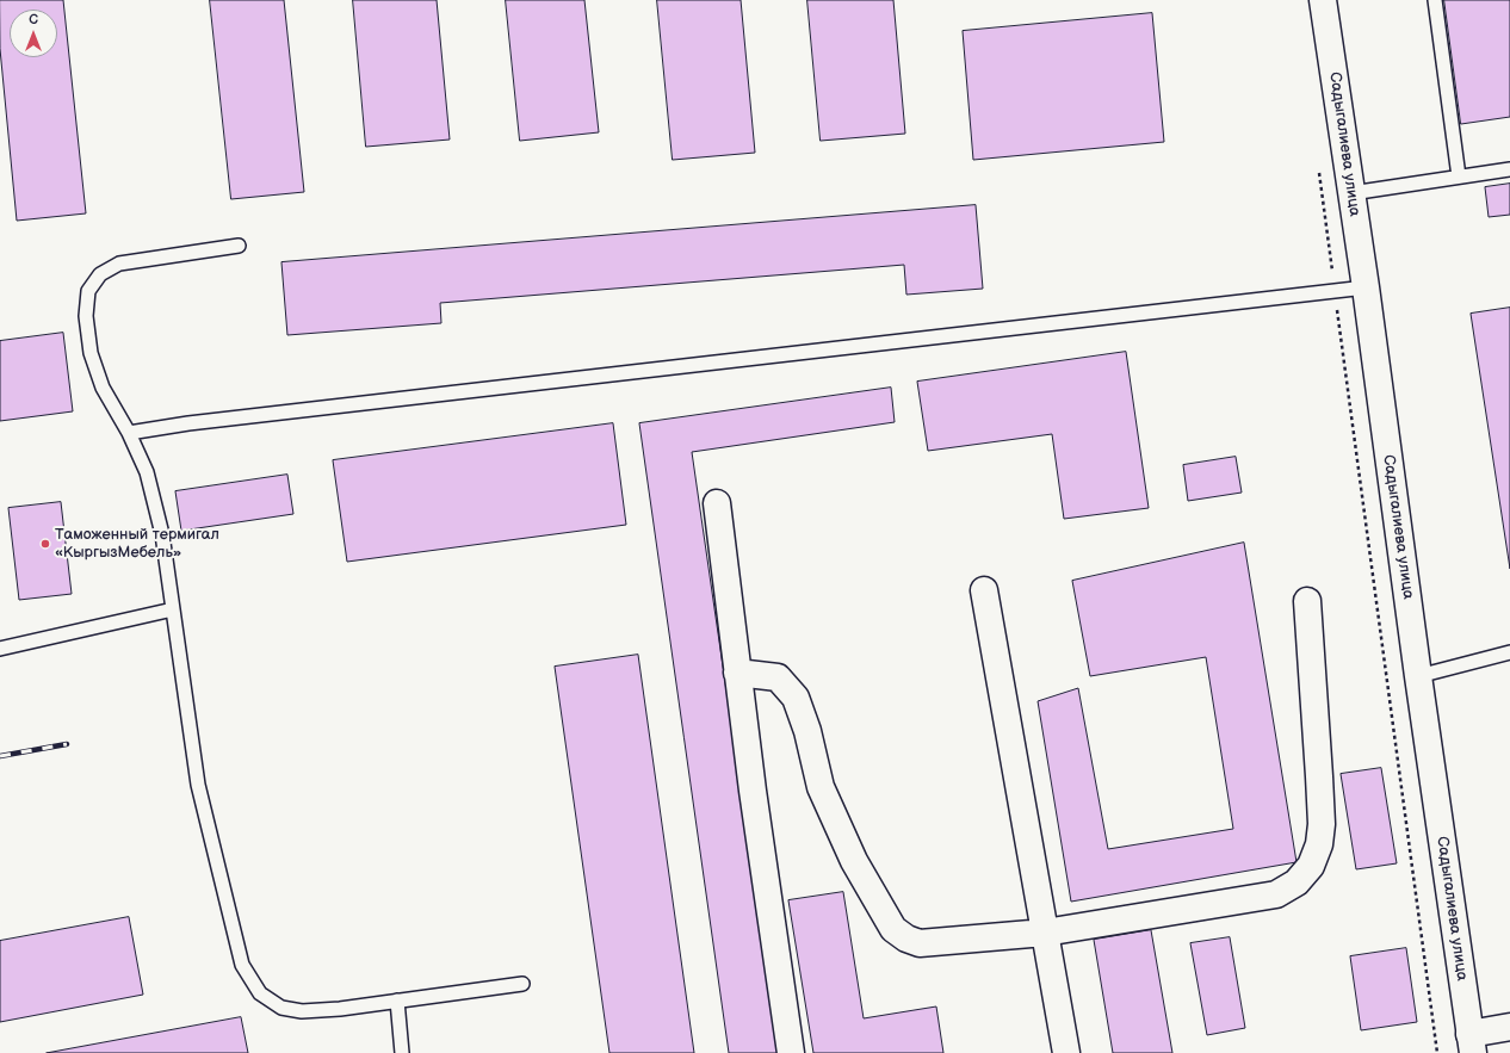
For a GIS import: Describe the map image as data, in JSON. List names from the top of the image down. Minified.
{"streets":{"street":["Садыгалиева улица"]},"places":["Таможенный термигал «КыргызМебель»"],"north":"top"}
